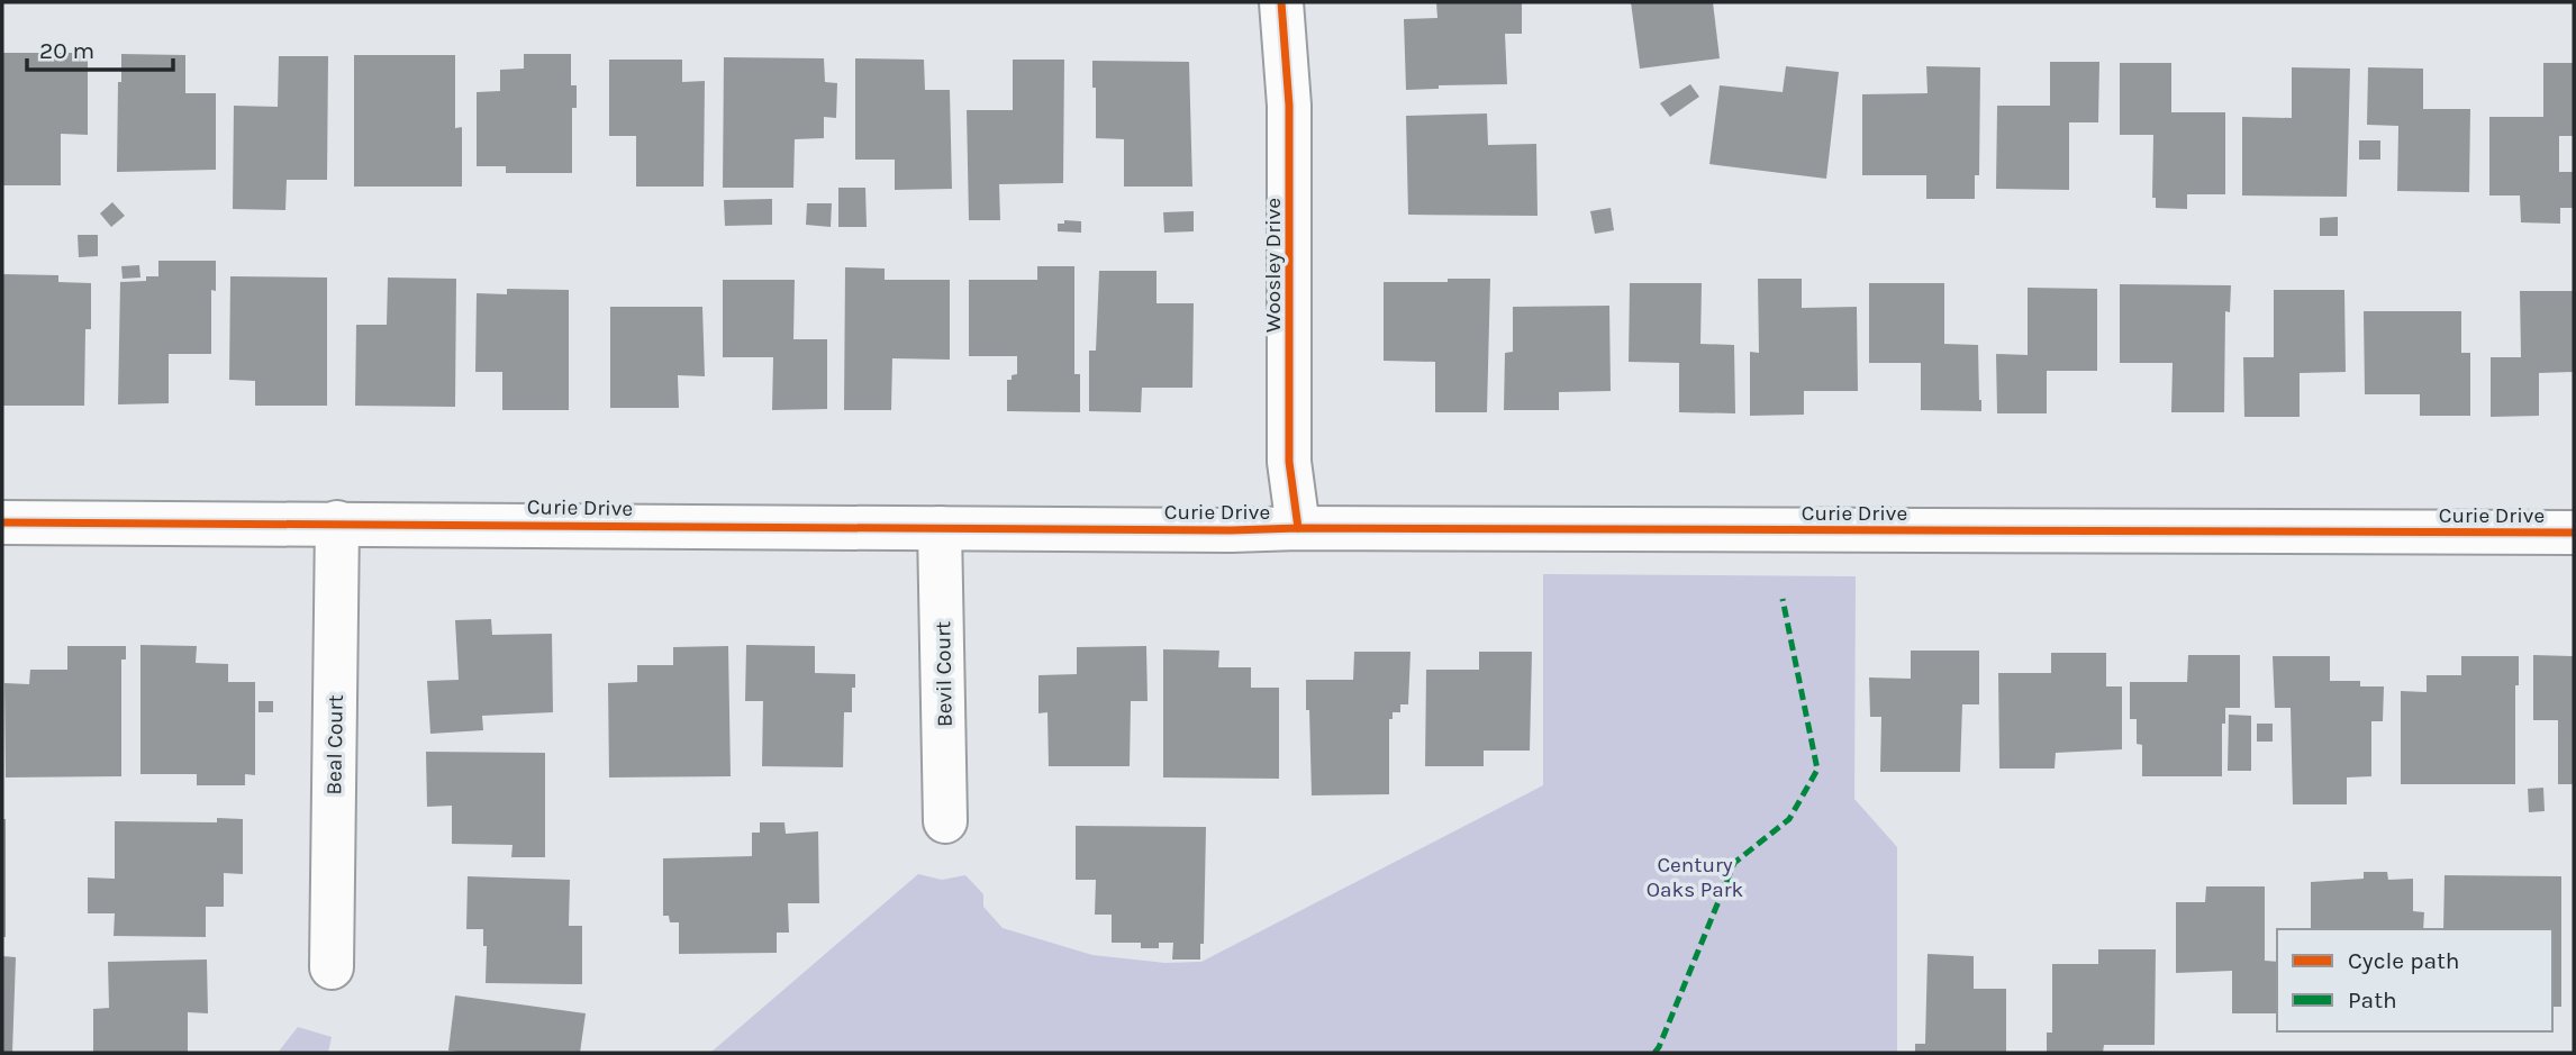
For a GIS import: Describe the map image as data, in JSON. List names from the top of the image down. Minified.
{"streets":{"street":["Woosley Drive","Curie Drive","Bevil Court","Beal Court"]},"crossings":[["Woosley Drive","Curie Drive"],["Curie Drive","Bevil Court"],["Curie Drive","Beal Court"]],"parks":["Century Oaks Park"],"legend":["Cycle path","Path"],"scale_bar":"20 m"}
